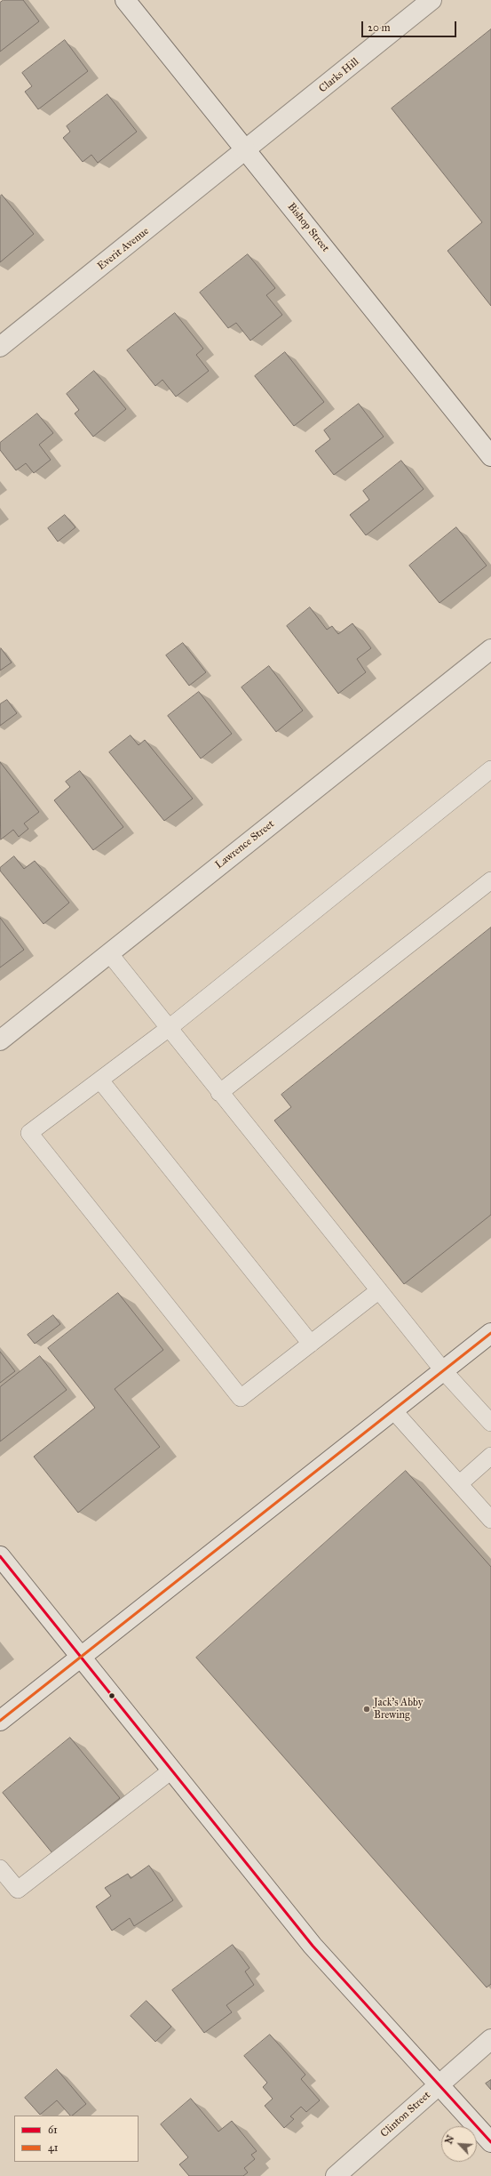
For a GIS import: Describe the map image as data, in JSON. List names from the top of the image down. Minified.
{"streets":{"street":["Clarks Hill","Bishop Street","Everit Avenue","Lawrence Street","Clinton Street"]},"crossings":[["Clarks Hill","Bishop Street"],["Clarks Hill","Everit Avenue"],["Bishop Street","Everit Avenue"]],"places":["Jack's Abby Brewing"],"lines":["transit line 41","transit line 61"],"legend":["61","41"],"scale_bar":"20 m","north":"top left"}
